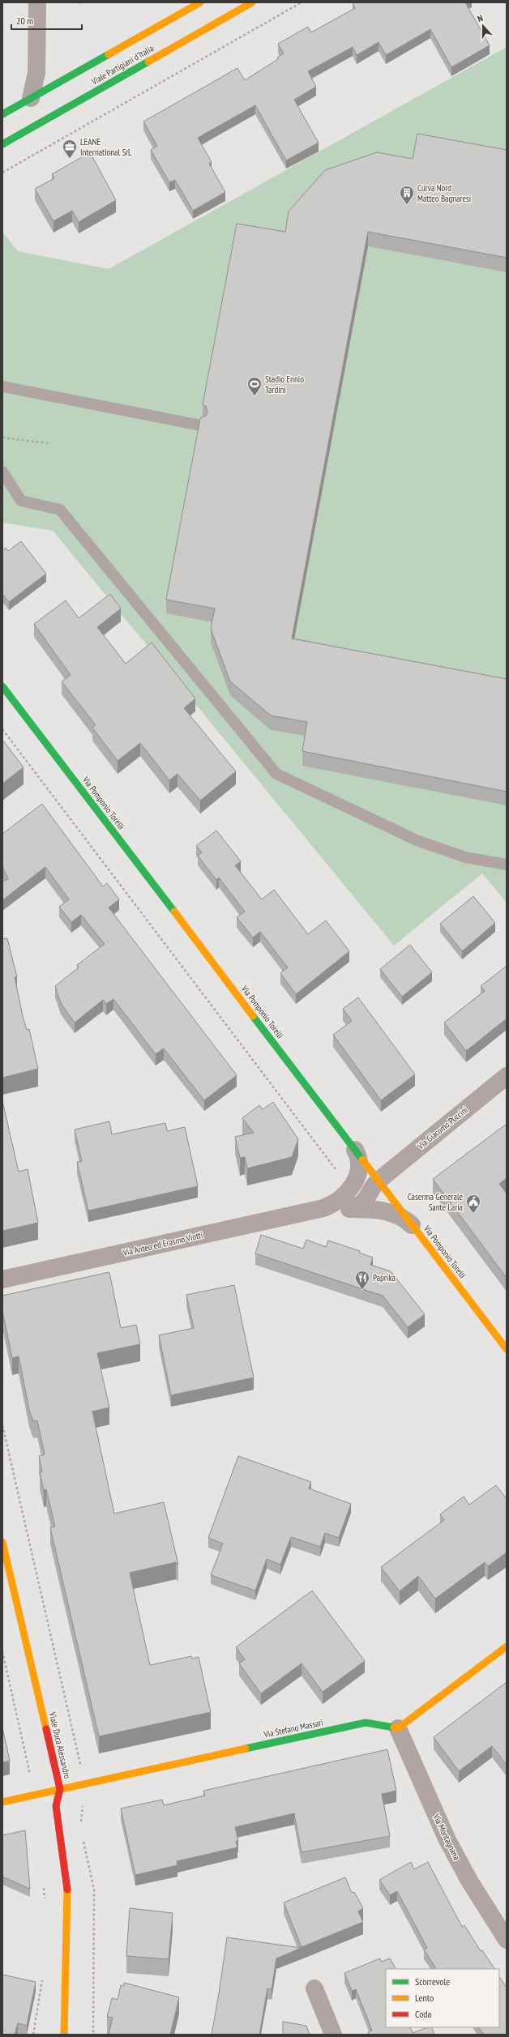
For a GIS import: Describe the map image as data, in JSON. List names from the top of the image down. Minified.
{"streets":{"main road":["Viale Partigiani d'Italia","Via Pomponio Torelli","Via Stefano Massari","Viale Duca Alessandro"],"street":["Via Giacomo Puccini","Via Anteo ed Erasmo Viotti","Via Montagnana"]},"crossings":[["Via Pomponio Torelli","Via Giacomo Puccini"],["Via Pomponio Torelli","Via Anteo ed Erasmo Viotti"],["Via Stefano Massari","Viale Duca Alessandro"],["Via Stefano Massari","Via Montagnana"]],"places":{"office":["LEANE International SrL"],"building":["Curva Nord Matteo Bagnaresi"],"sports":["Stadio Ennio Tardini"],"public building":["Caserma Generale Sante Laria"],"restaurant":["Paprika"]},"legend":["Scorrevole","Lento","Coda"],"scale_bar":"20 m","north":"top"}
